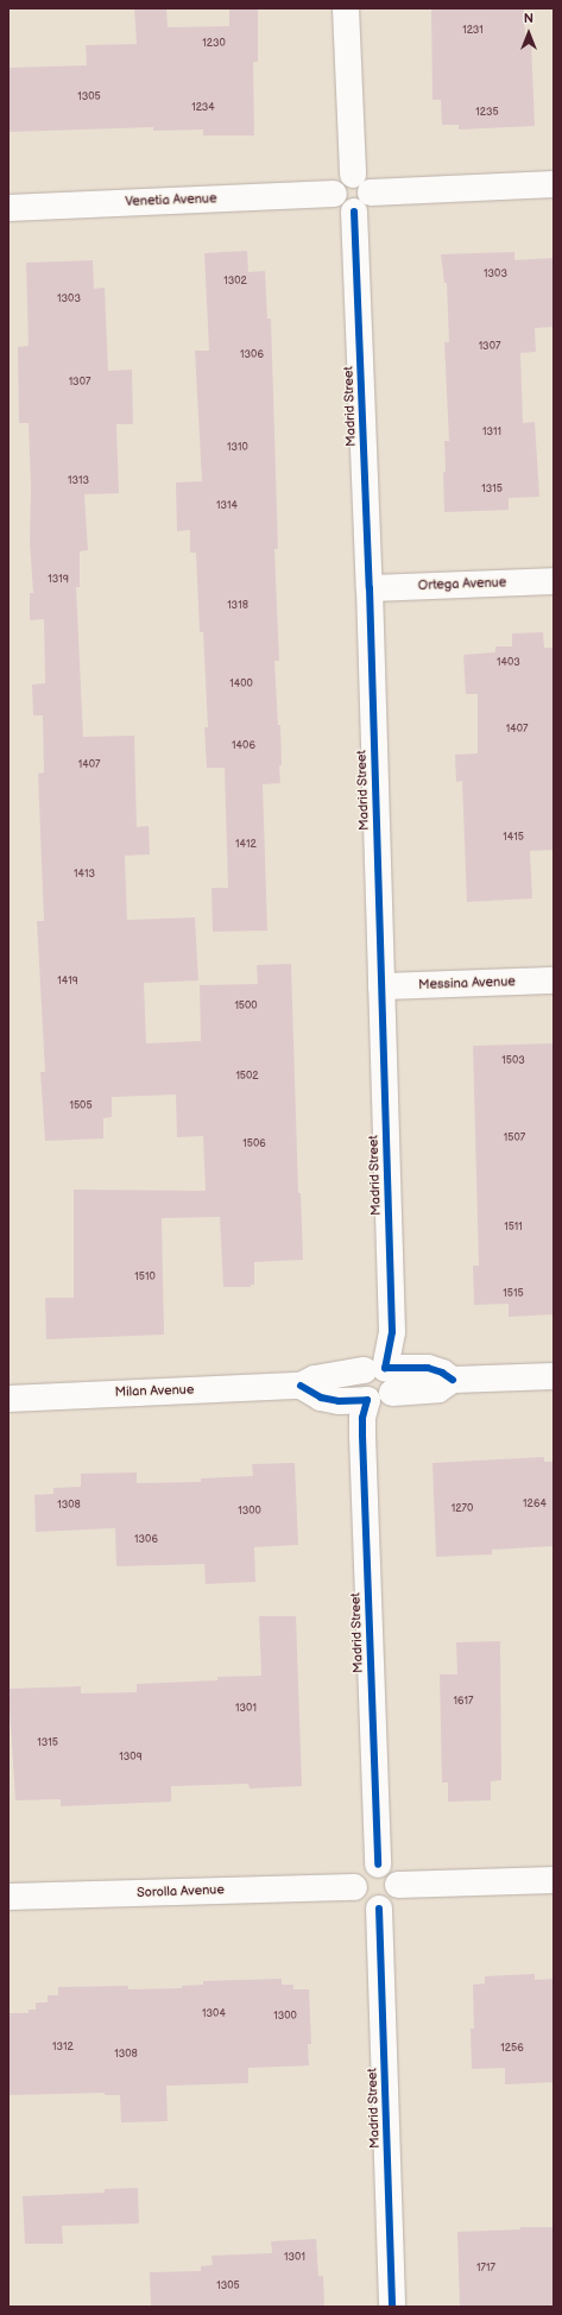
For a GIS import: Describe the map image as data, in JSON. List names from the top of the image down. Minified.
{"streets":{"street":["Venetia Avenue","Madrid Street","Ortega Avenue","Messina Avenue","Milan Avenue","Sorolla Avenue"]},"crossings":[["Venetia Avenue","Madrid Street"],["Madrid Street","Ortega Avenue"],["Madrid Street","Messina Avenue"],["Madrid Street","Milan Avenue"],["Madrid Street","Sorolla Avenue"]],"house_numbers":["1231","1230","1305","1234","1235","1303","1302","1303","1307","1306","1307","1311","1310","1313","1315","1314","1319","1318","1403","1400","1407","1406","1407","1415","1412","1413","1419","1500","1503","1502","1505","1507","1506","1511","1510","1515","1264","1308","1270","1300","1306","1617","1301","1315","1309","1304","1300","1312","1256","1308","1301","1717","1305"],"north":"top"}
